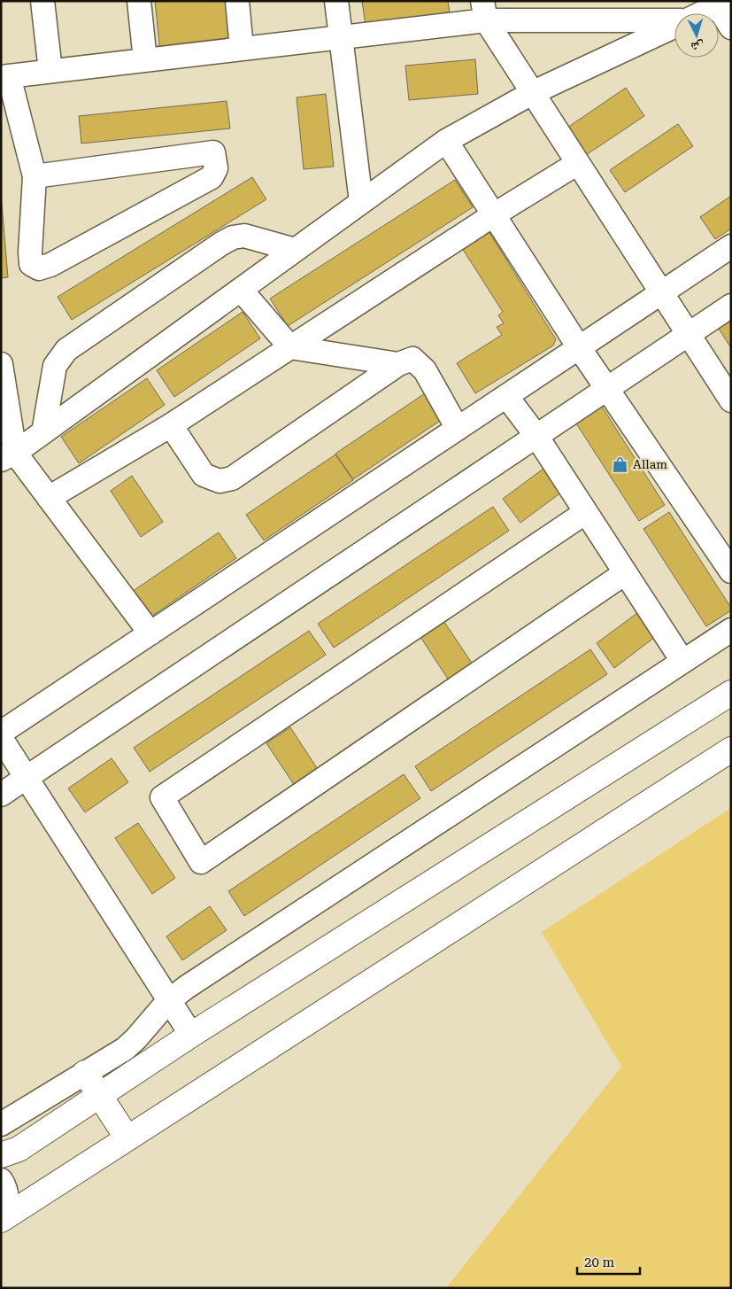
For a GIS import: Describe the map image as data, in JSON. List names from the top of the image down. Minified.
{"places":{"shop":["Allam"]},"scale_bar":"20 m","north":"bottom"}
